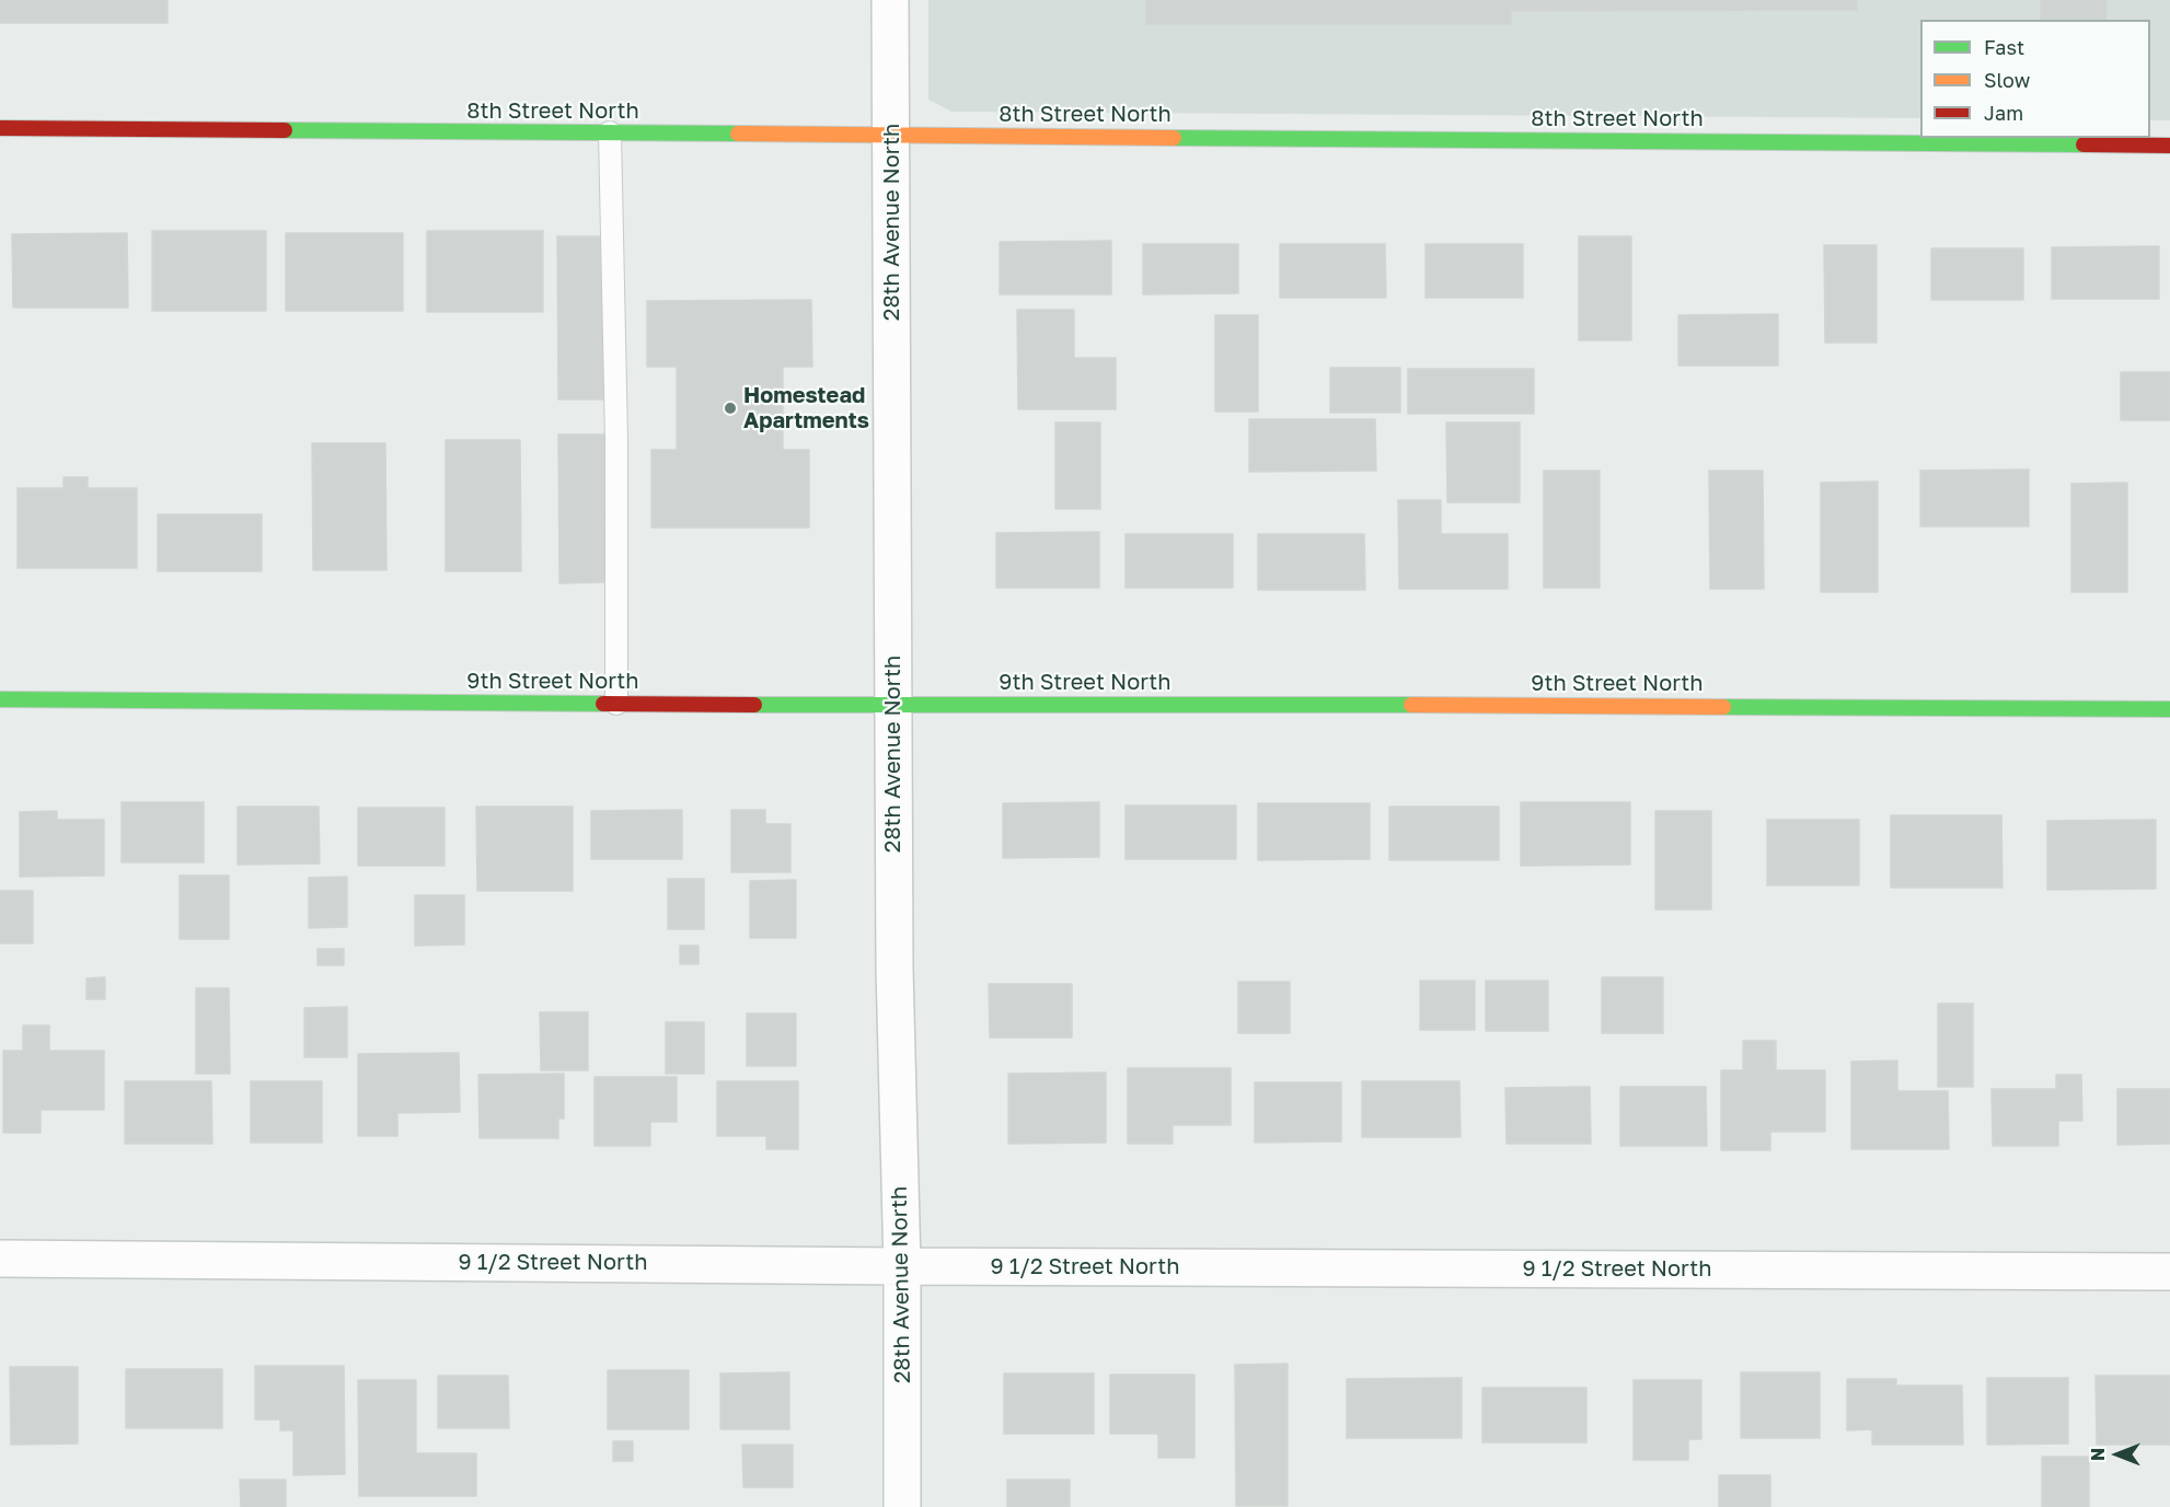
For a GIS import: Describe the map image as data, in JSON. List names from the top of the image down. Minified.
{"streets":{"street":["8th Street North","28th Avenue North","9th Street North","9 1/2 Street North"]},"crossings":[["8th Street North","28th Avenue North"],["28th Avenue North","9th Street North"],["28th Avenue North","9 1/2 Street North"]],"places":["Homestead Apartments"],"legend":["Fast","Slow","Jam"],"north":"left"}
